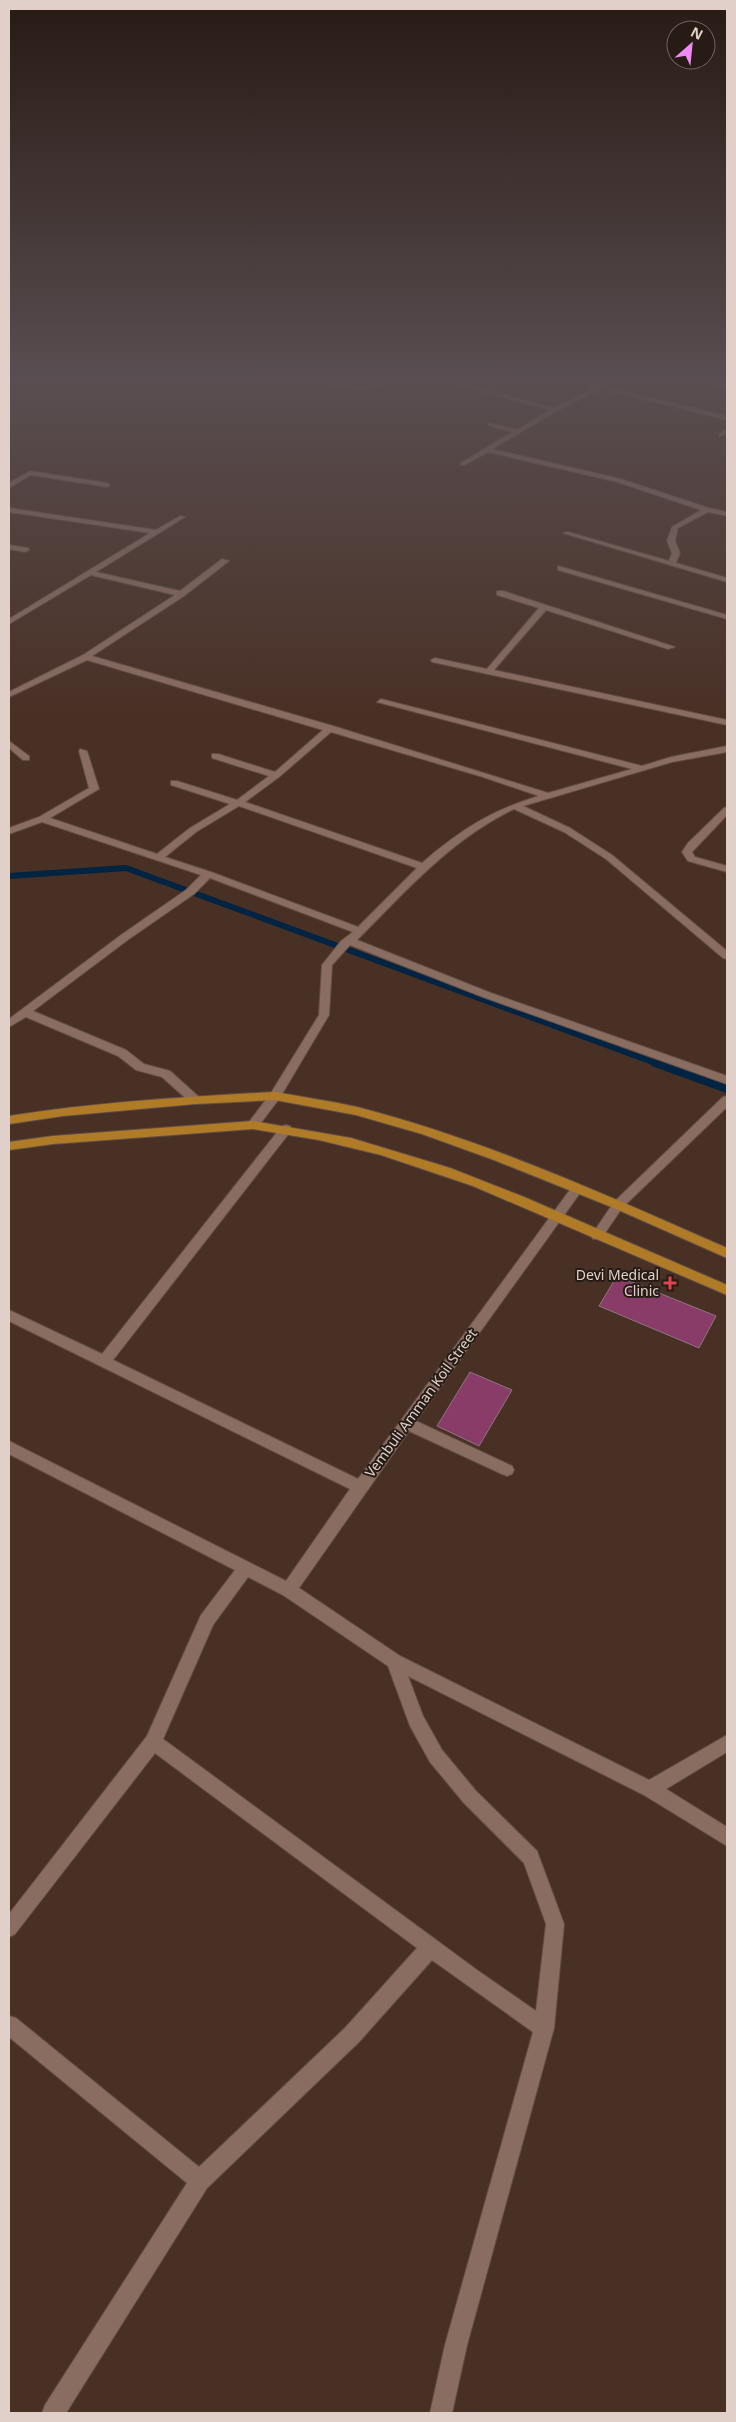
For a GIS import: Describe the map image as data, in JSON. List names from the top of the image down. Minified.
{"streets":{"street":["Vembuli Amman Koil Street"]},"places":{"health":["Devi Medical Clinic"]},"north":"top right"}
